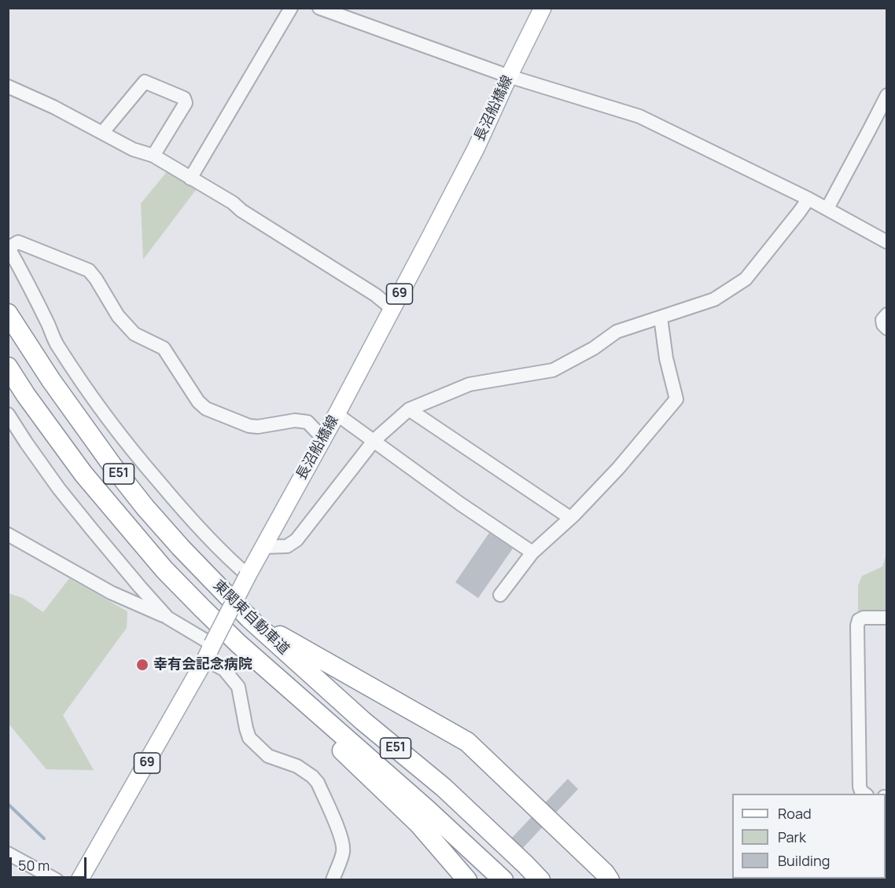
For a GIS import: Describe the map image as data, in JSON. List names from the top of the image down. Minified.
{"streets":{"highway":["E51","東関東自動車道"],"main road":["長沼船橋線","69"]},"places":["幸有会記念病院"],"legend":["Road","Park","Building"],"scale_bar":"50 m"}
